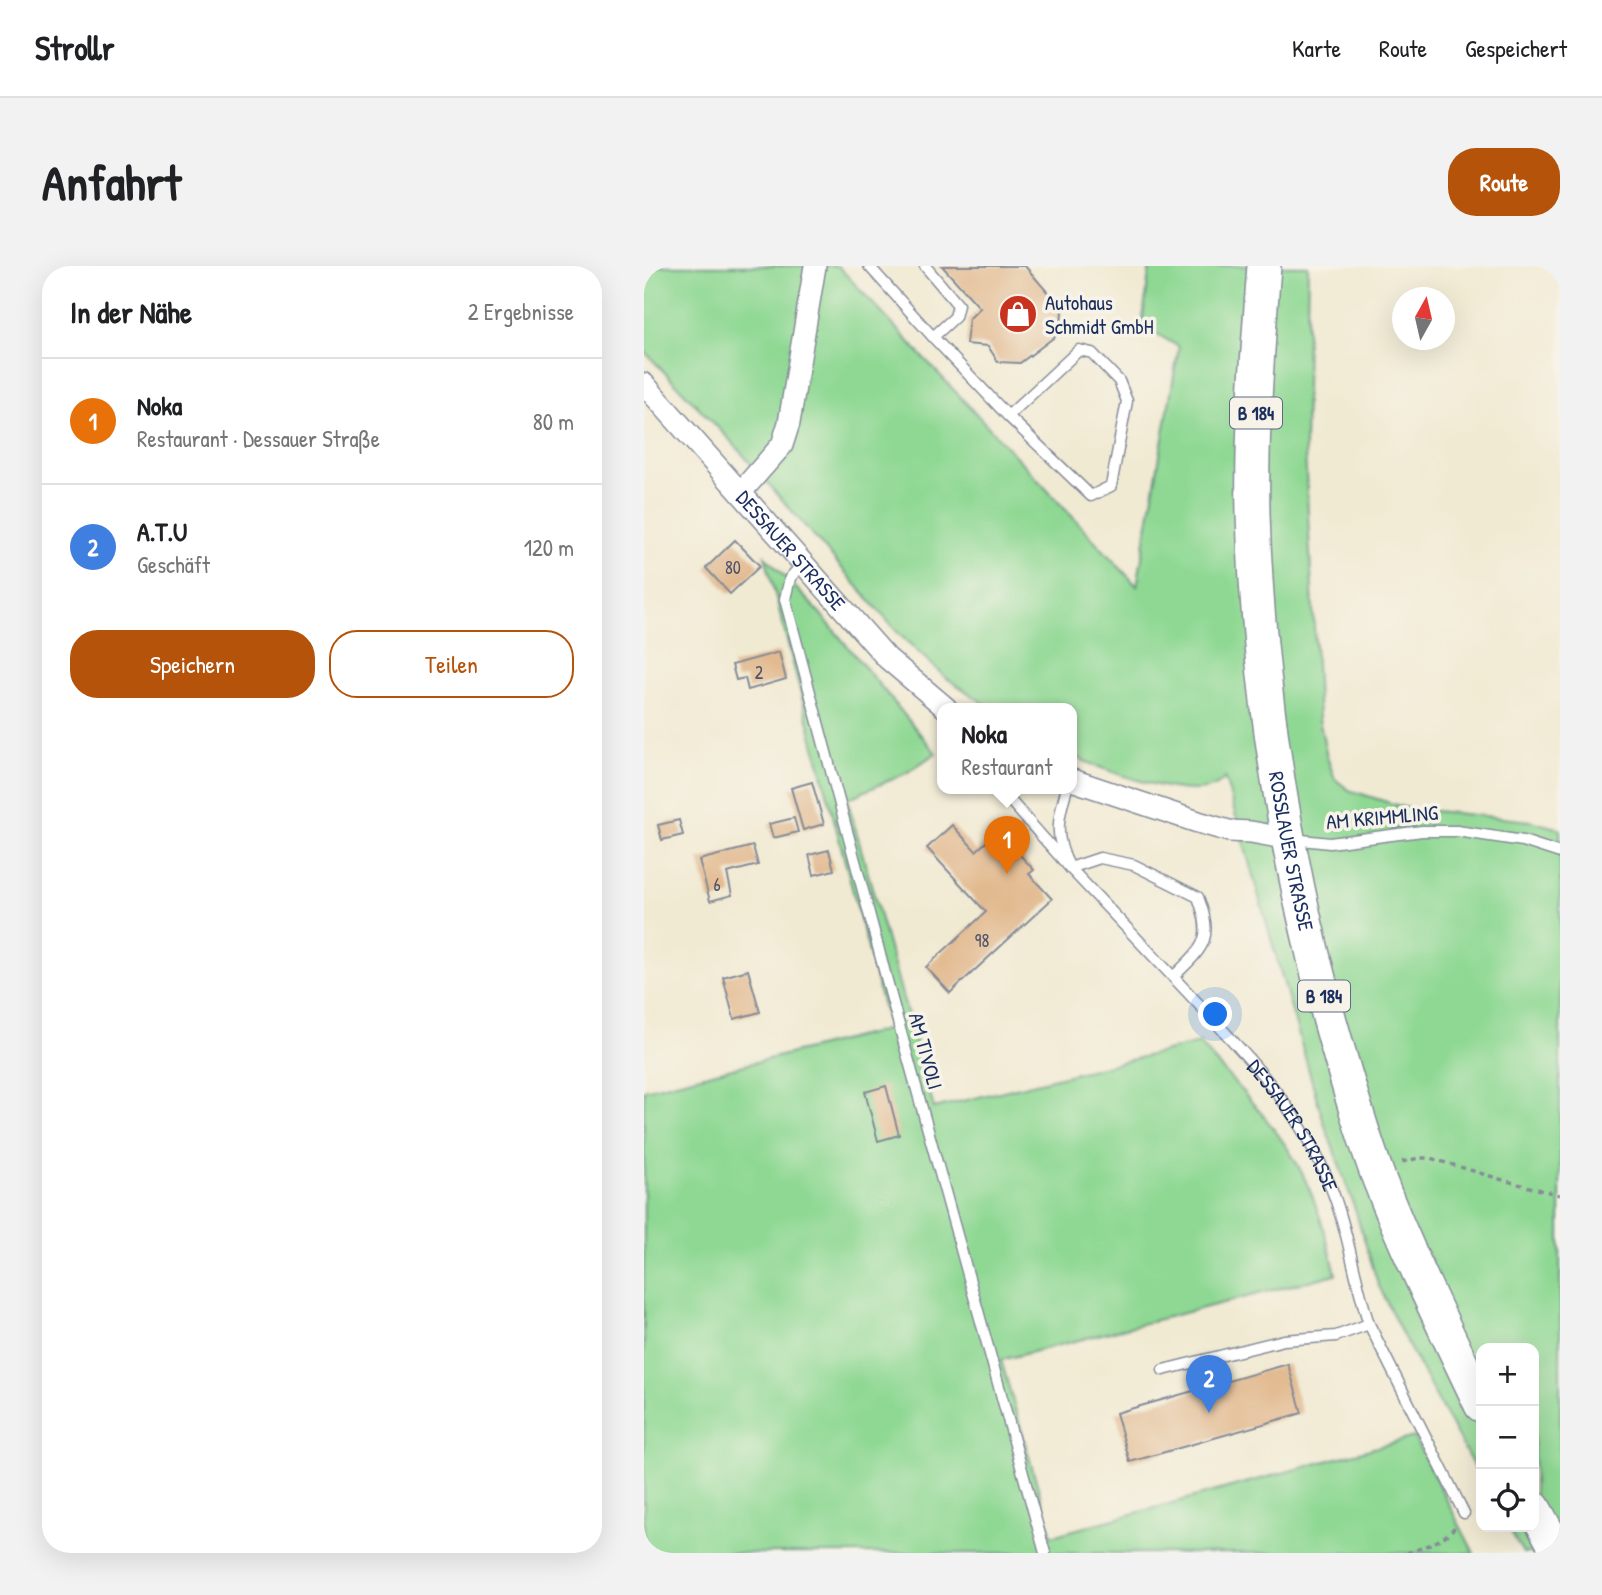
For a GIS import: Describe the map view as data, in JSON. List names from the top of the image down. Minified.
{"streets":{"main road":["B 184","ROSSLAUER STRASSE"],"street":["DESSAUER STRASSE"],"lane":["AM KRIMMLING","AM TIVOLI"]},"crossings":[["DESSAUER STRASSE","AM TIVOLI"],["AM KRIMMLING","ROSSLAUER STRASSE"]],"places":{"shop":["Autohaus Schmidt GmbH"]},"house_numbers":["80","2","6","98"],"north":"top","page":{"header":"Strollr","nav":["Karte","Route","Gespeichert"],"buttons":["Route",["Speichern","Teilen"]],"title":"Anfahrt","heading":["In der Nähe","2 Ergebnisse"],"list":[{"mark":"1","name":"Noka","note":"Restaurant · Dessauer Straße","value":"80 m"},{"mark":"2","name":"A.T.U","note":"Geschäft","value":"120 m"}],"popup":["Noka","Restaurant"],"pins":["1","2"],"map_buttons":["+","−"]}}
